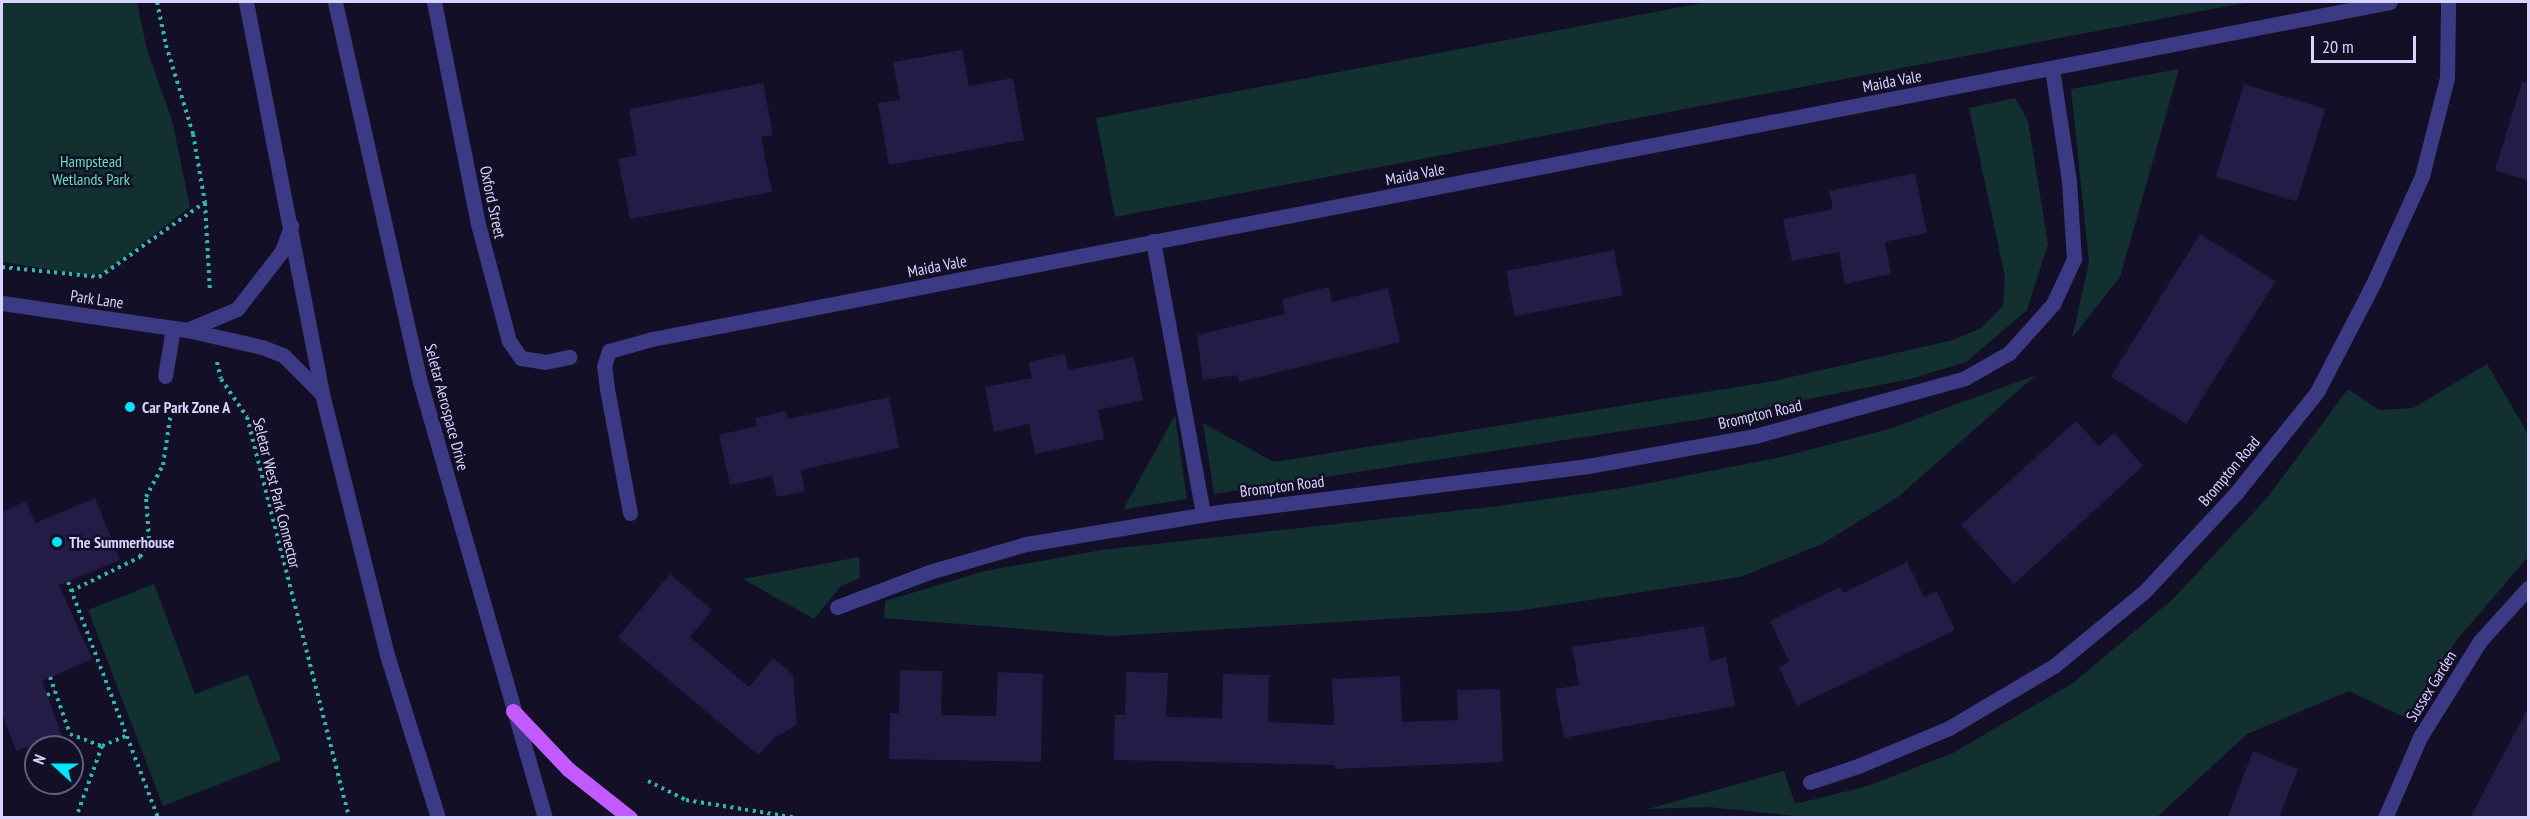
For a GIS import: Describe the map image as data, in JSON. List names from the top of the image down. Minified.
{"streets":{"street":["Maida Vale","Oxford Street","Park Lane","Seletar Aerospace Drive","Brompton Road","Sussex Garden"],"path":["Seletar West Park Connector"]},"crossings":[["Maida Vale","Brompton Road"],["Park Lane","Seletar West Park Connector"]],"parks":["Hampstead Wetlands Park"],"places":["Car Park Zone A","The Summerhouse"],"scale_bar":"20 m","north":"left"}
